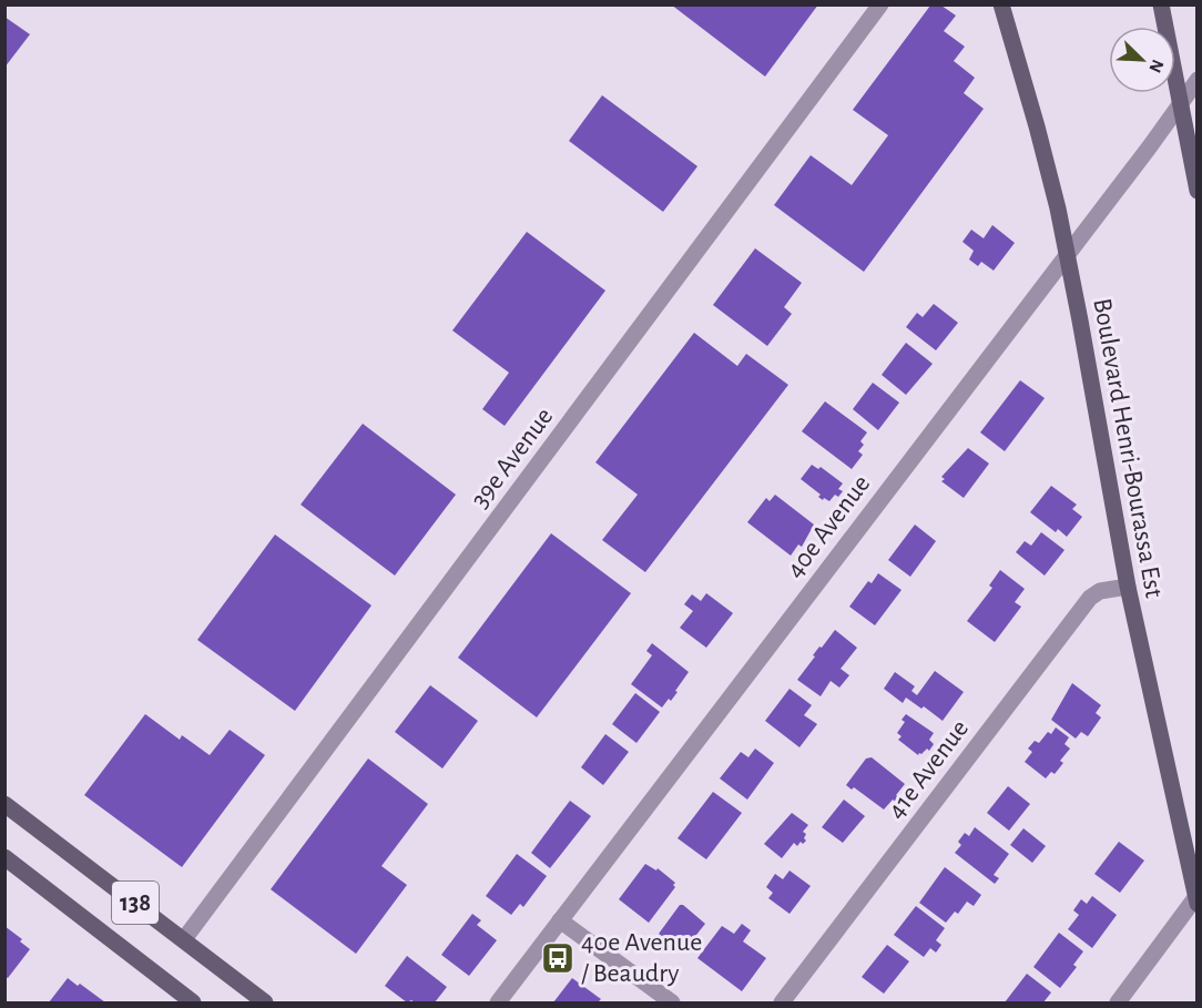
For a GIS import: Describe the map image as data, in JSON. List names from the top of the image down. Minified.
{"streets":{"main road":["Boulevard Henri-Bourassa Est","138"],"street":["39e Avenue","40e Avenue","41e Avenue"]},"crossings":[["Boulevard Henri-Bourassa Est","40e Avenue"],["Boulevard Henri-Bourassa Est","41e Avenue"],["39e Avenue","138"]],"places":{"bus stop":["40e Avenue / Beaudry"]},"north":"bottom right"}
